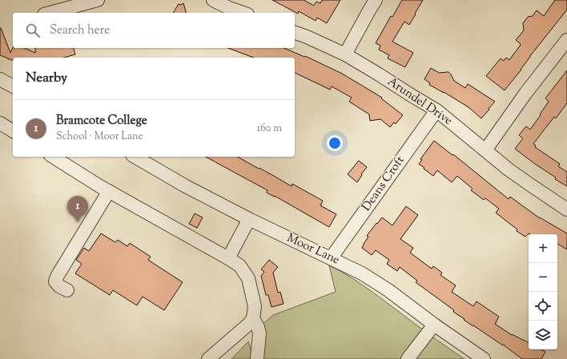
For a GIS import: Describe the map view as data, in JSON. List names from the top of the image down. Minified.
{"streets":{"street":["Arundel Drive","Deans Croft","Moor Lane"]},"crossings":[["Arundel Drive","Deans Croft"],["Deans Croft","Moor Lane"]],"page":{"search":"Search here","heading":"Nearby","list":[{"mark":"1","name":"Bramcote College","note":"School · Moor Lane","value":"160 m"}],"pins":"1","map_buttons":["+","−"]}}
